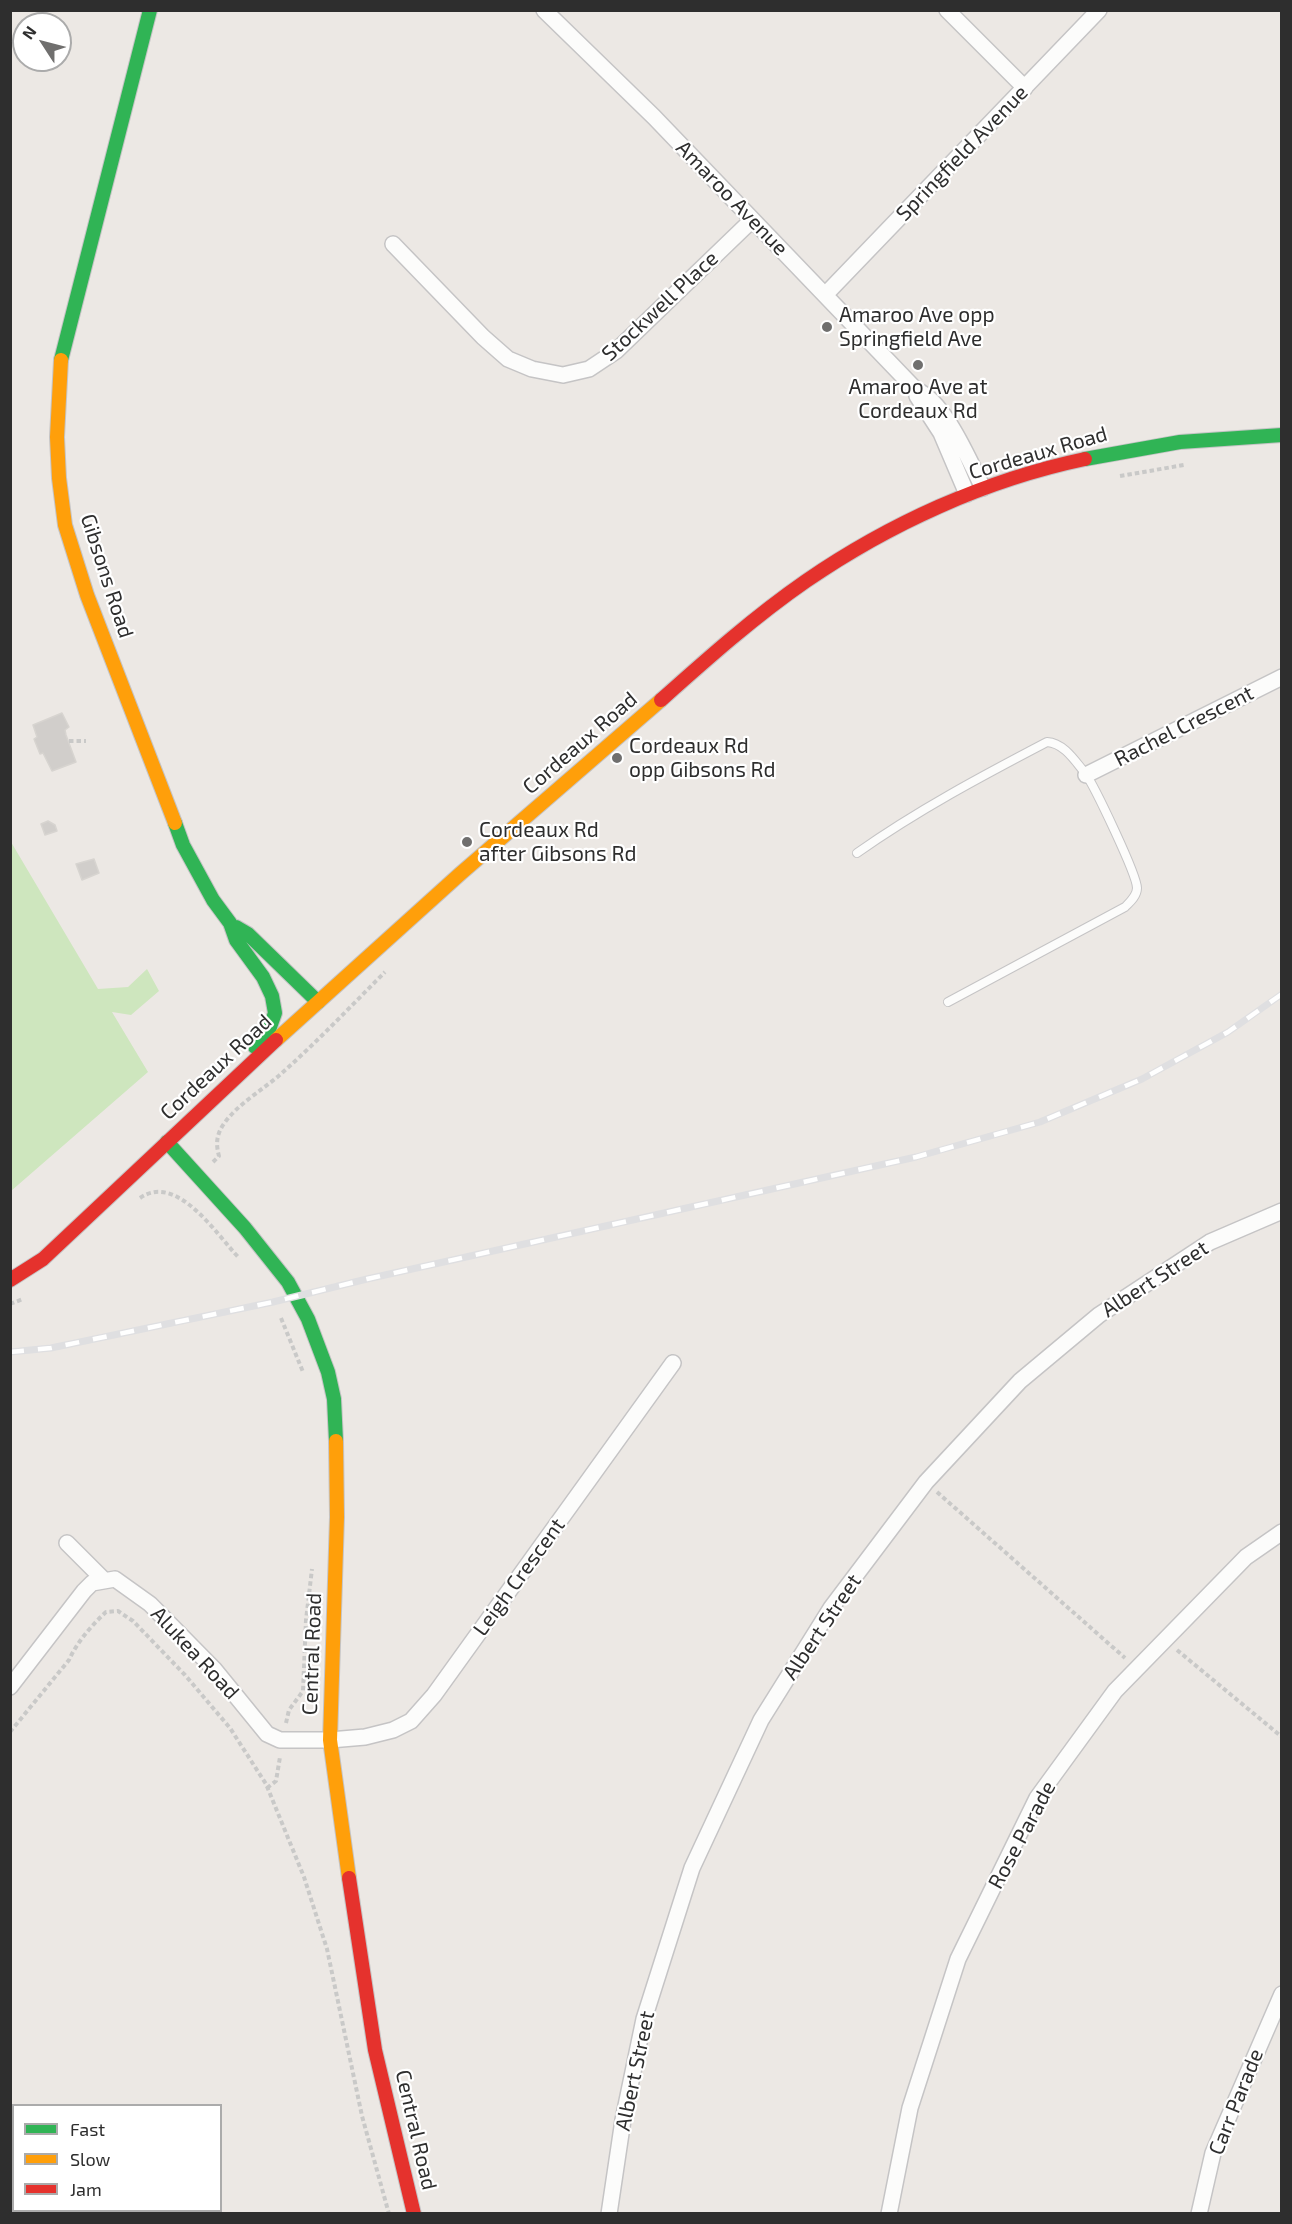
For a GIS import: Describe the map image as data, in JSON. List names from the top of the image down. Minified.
{"streets":{"main road":["Cordeaux Road","Gibsons Road","Central Road"],"street":["Springfield Avenue","Amaroo Avenue","Stockwell Place","Rachel Crescent","Albert Street","Leigh Crescent","Alukea Road","Rose Parade","Carr Parade"]},"crossings":[["Springfield Avenue","Amaroo Avenue"],["Amaroo Avenue","Stockwell Place"],["Amaroo Avenue","Cordeaux Road"],["Cordeaux Road","Gibsons Road"],["Cordeaux Road","Central Road"],["Leigh Crescent","Central Road"]],"places":["Amaroo Ave opp Springfield Ave","Amaroo Ave at Cordeaux Rd","Cordeaux Rd opp Gibsons Rd","Cordeaux Rd after Gibsons Rd"],"legend":["Fast","Slow","Jam"],"north":"top left"}
